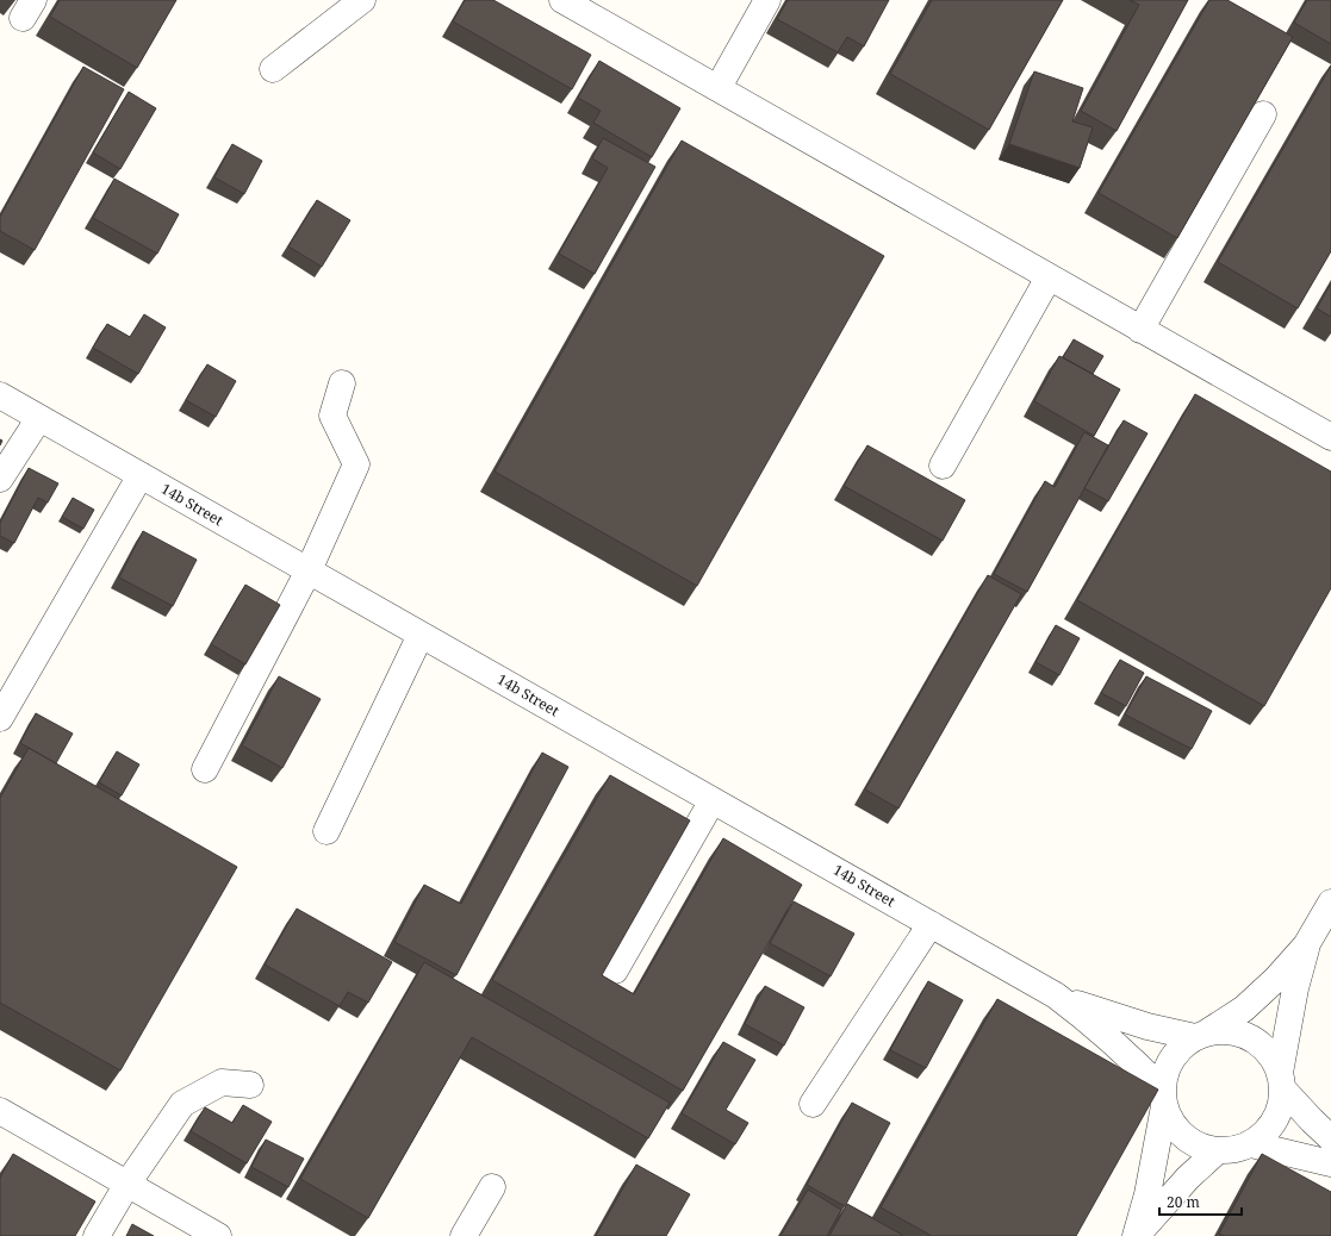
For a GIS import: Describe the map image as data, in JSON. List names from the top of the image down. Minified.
{"streets":{"street":["14b Street"]},"scale_bar":"20 m"}
